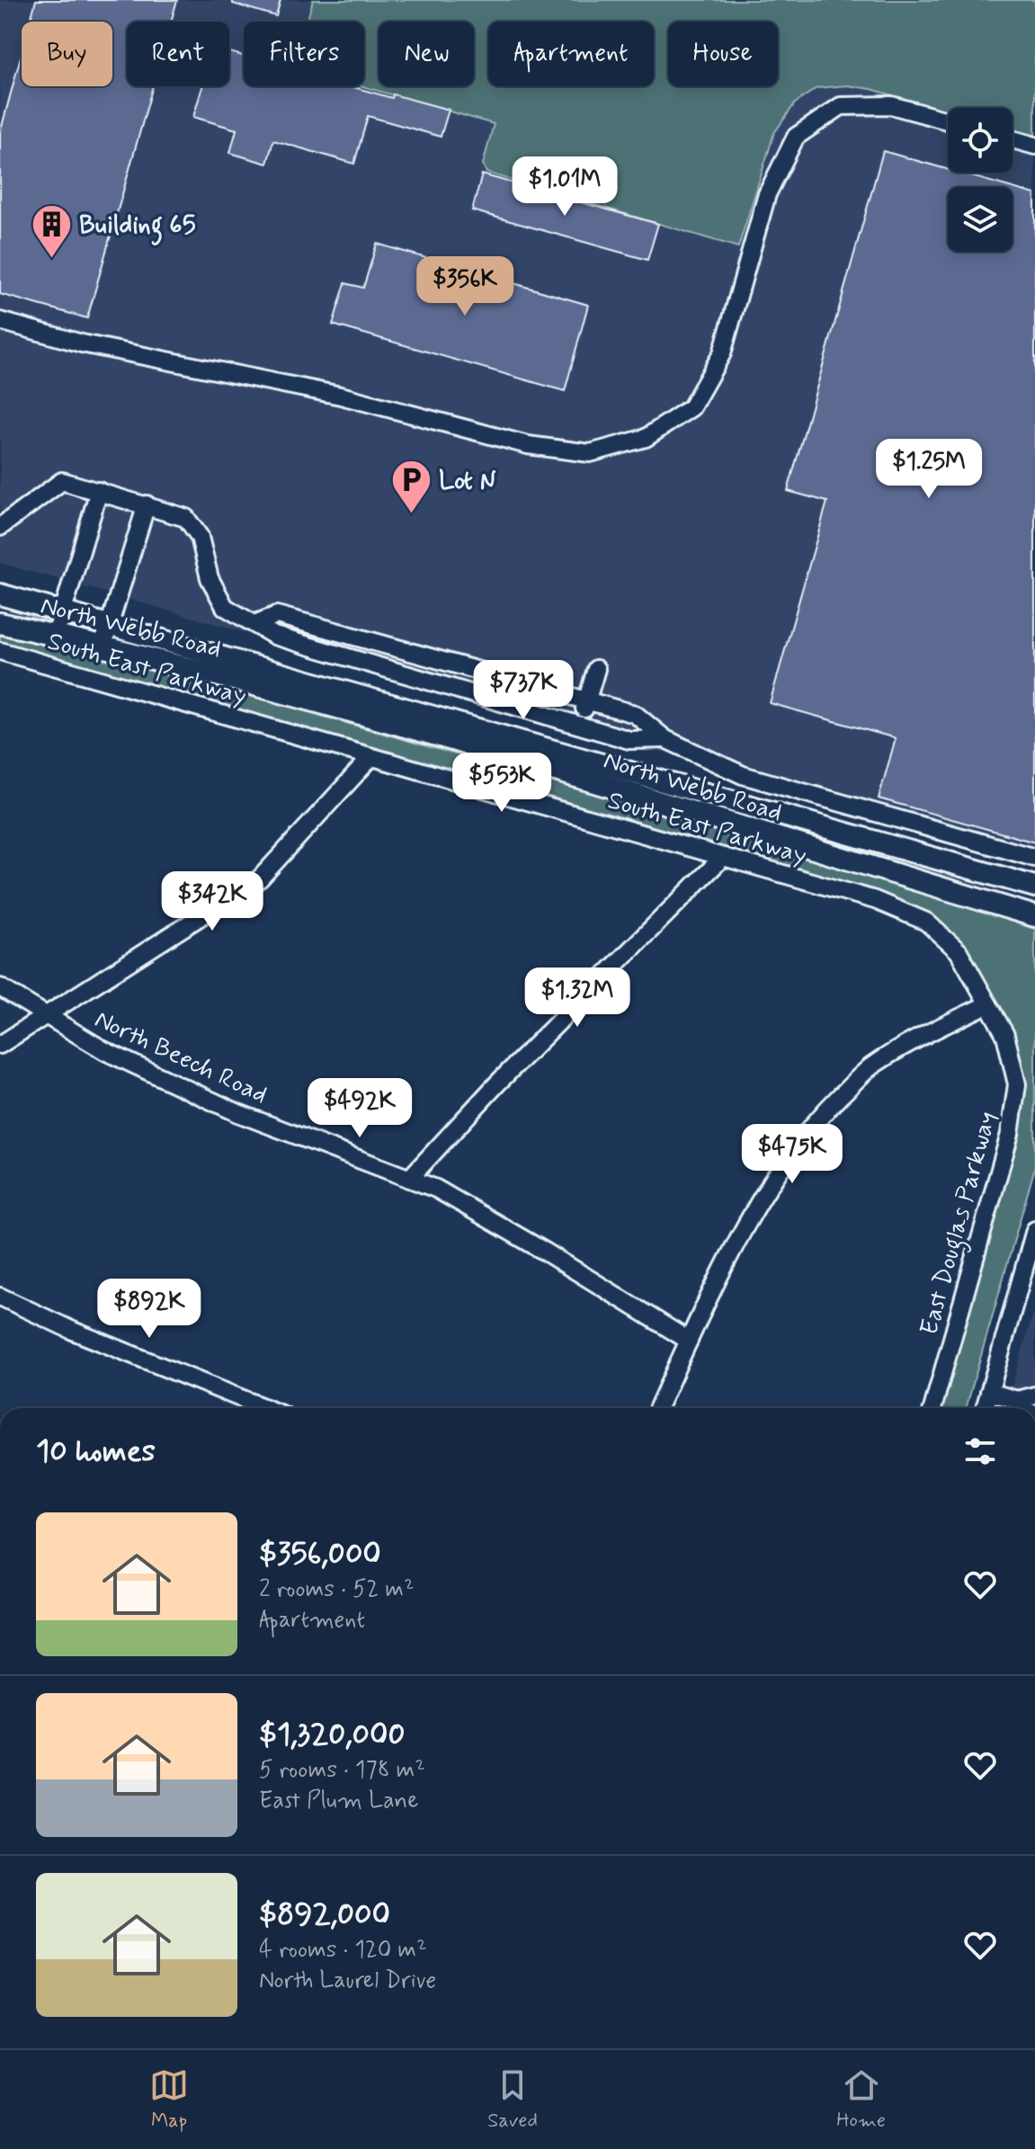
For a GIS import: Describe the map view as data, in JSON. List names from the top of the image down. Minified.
{"streets":{"main road":["North Webb Road"],"street":["South East Parkway","North Beech Road","East Douglas Parkway"]},"crossings":[["South East Parkway","East Douglas Parkway"]],"places":{"building":["Building 65"],"parking":["Lot N"]},"page":{"chip":["Buy","Rent","Filters","New","Apartment","House"],"price":["$1.01M","$356K","$1.25M","$737K","$553K","$342K","$1.32M","$492K","$475K","$892K"],"heading":"10 homes","list":[{"name":"$356,000","note":"2 rooms · 52 m² · Apartment"},{"name":"$1,320,000","note":"5 rooms · 178 m² · East Plum Lane"},{"name":"$892,000","note":"4 rooms · 120 m² · North Laurel Drive"}],"tabs":["Map","Saved","Home"]}}
